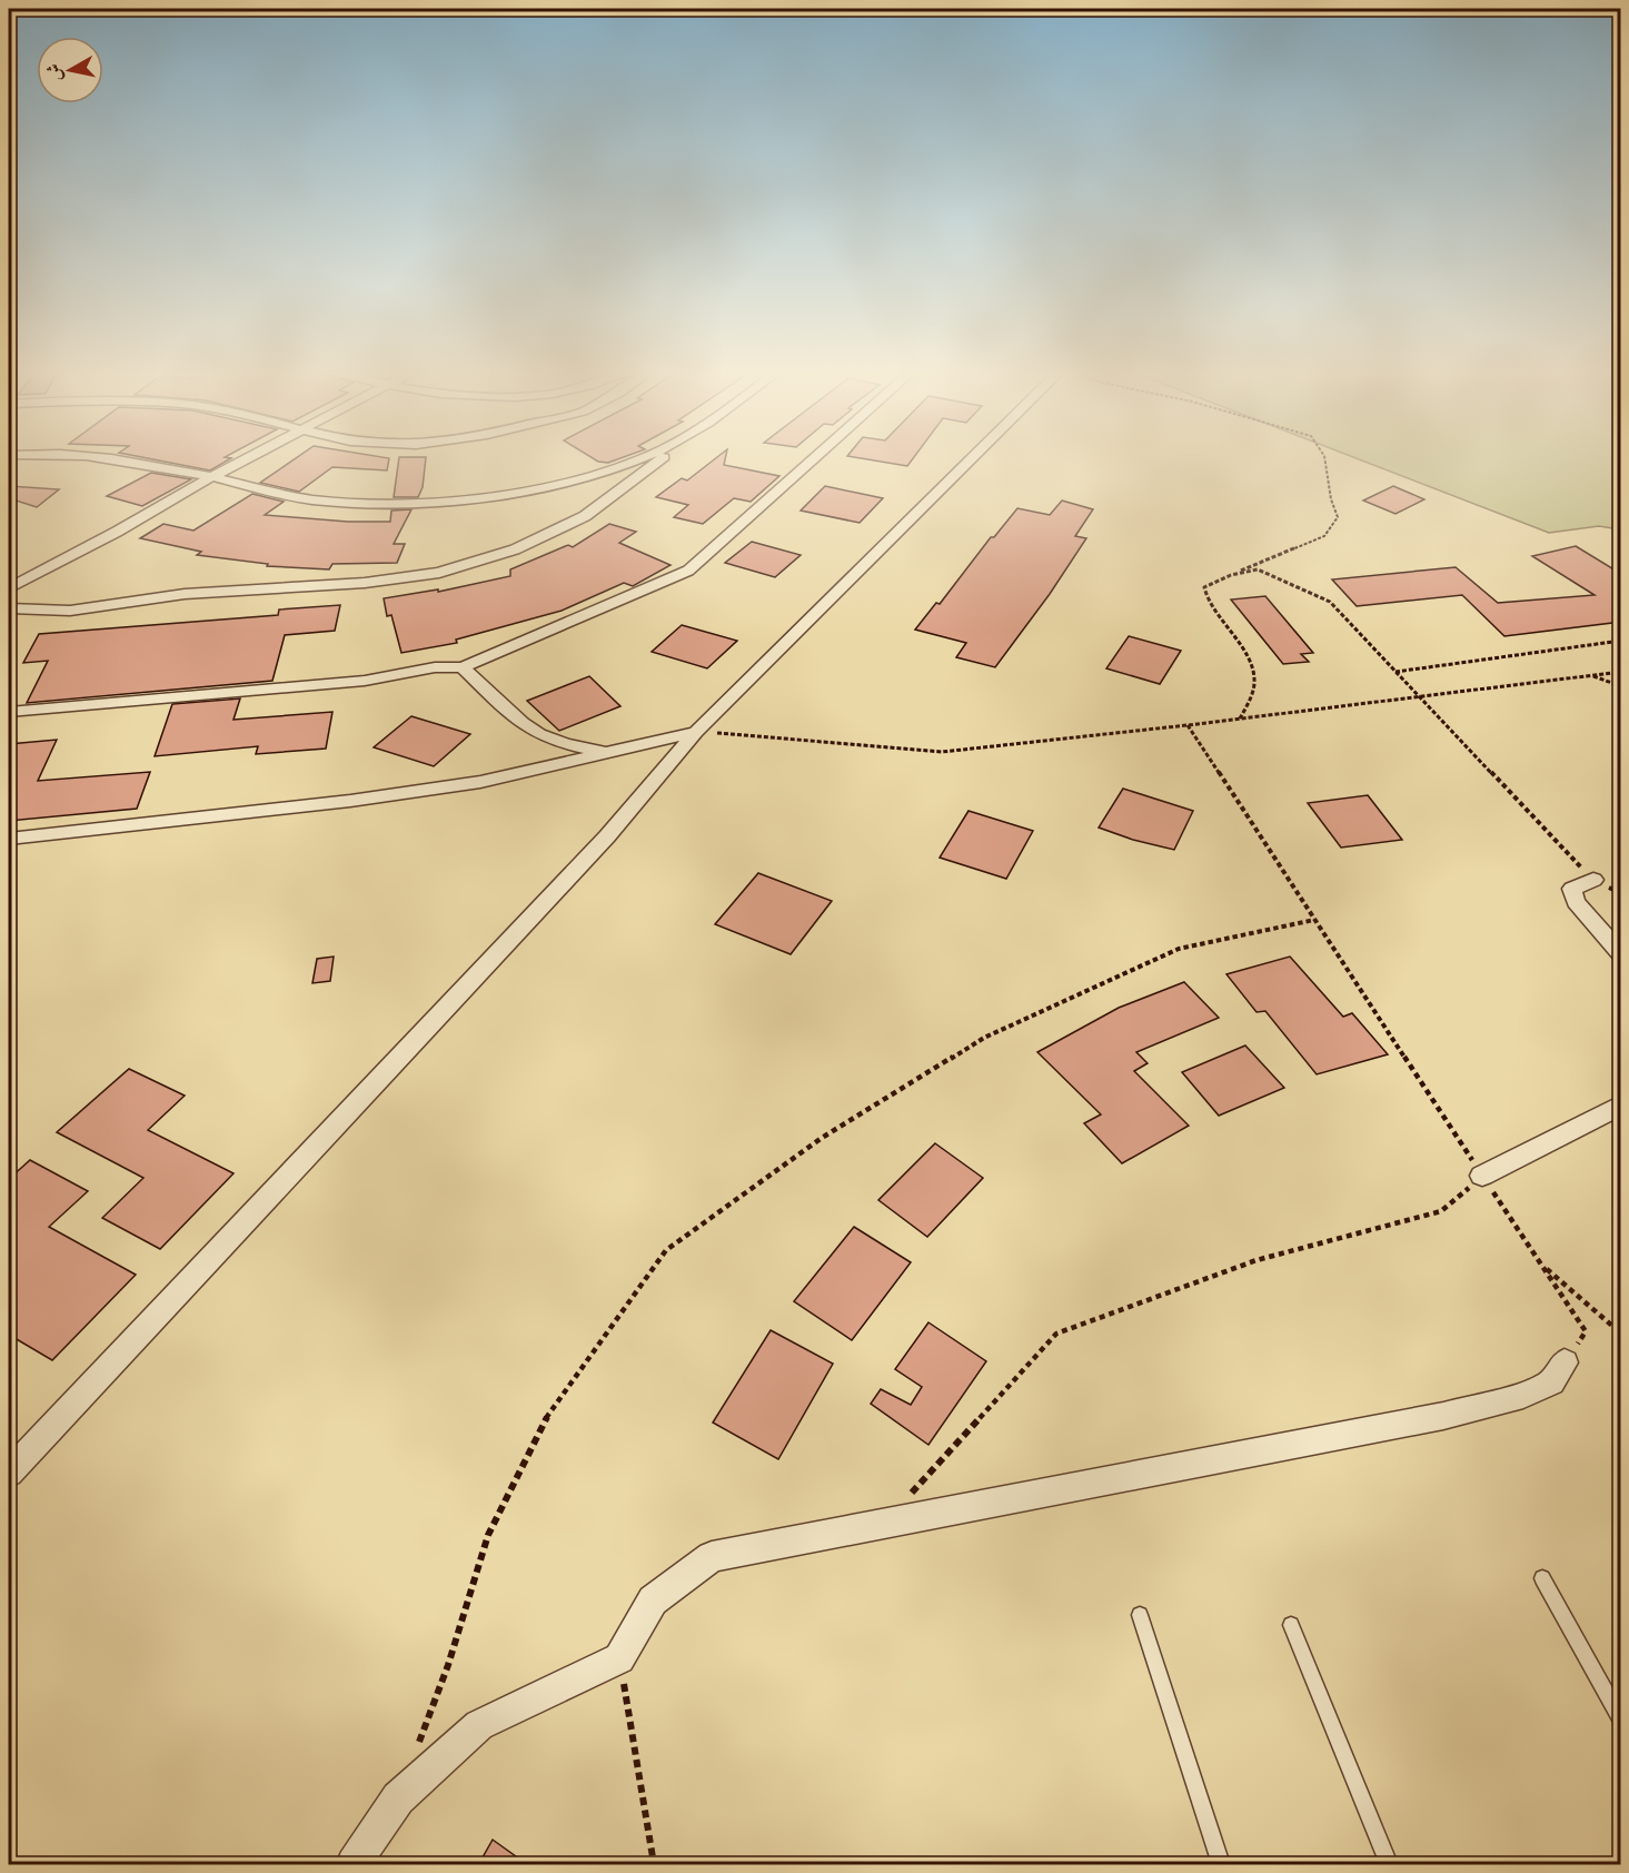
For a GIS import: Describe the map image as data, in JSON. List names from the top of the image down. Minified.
{"north":"left"}
